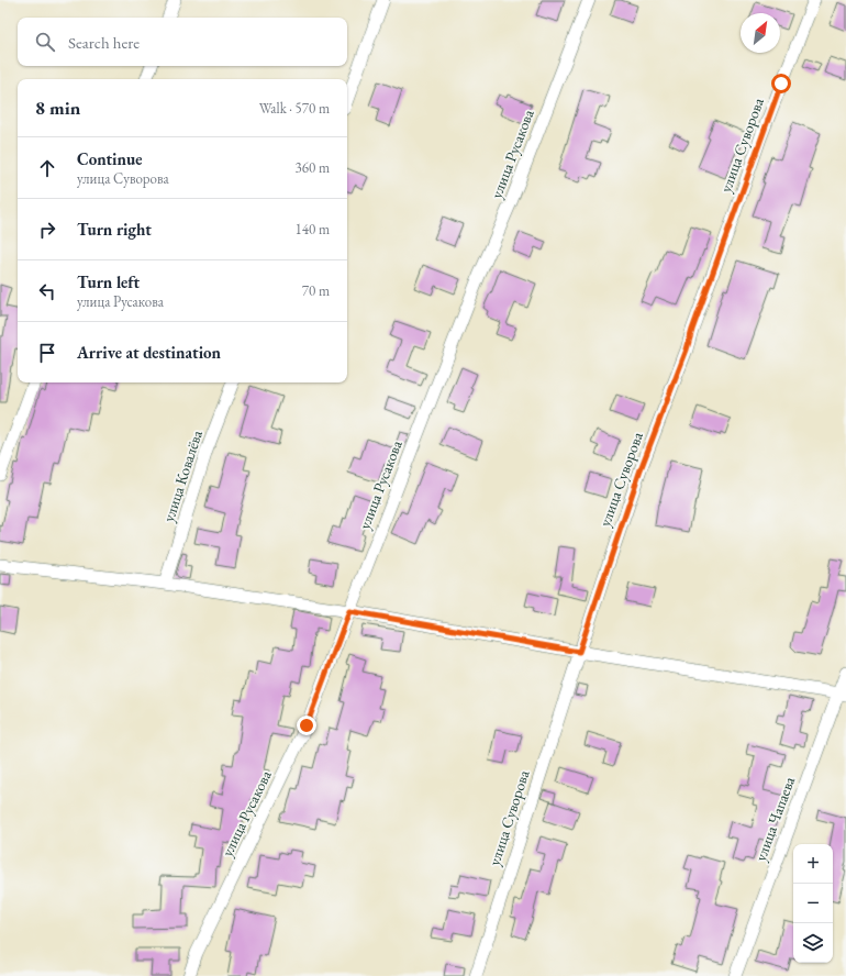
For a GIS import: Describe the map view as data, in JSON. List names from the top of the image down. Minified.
{"streets":{"street":["улица Суворова","улица Русакова","улица Ковалёва","улица Чапаева"]},"north":"top right","page":{"search":"Search here","heading":["8 min","Walk · 570 m"],"list":[["Continue","улица Суворова","360 m"],["Turn right","140 m"],["Turn left","улица Русакова","70 m"],"Arrive at destination"],"map_buttons":["+","−"]}}
